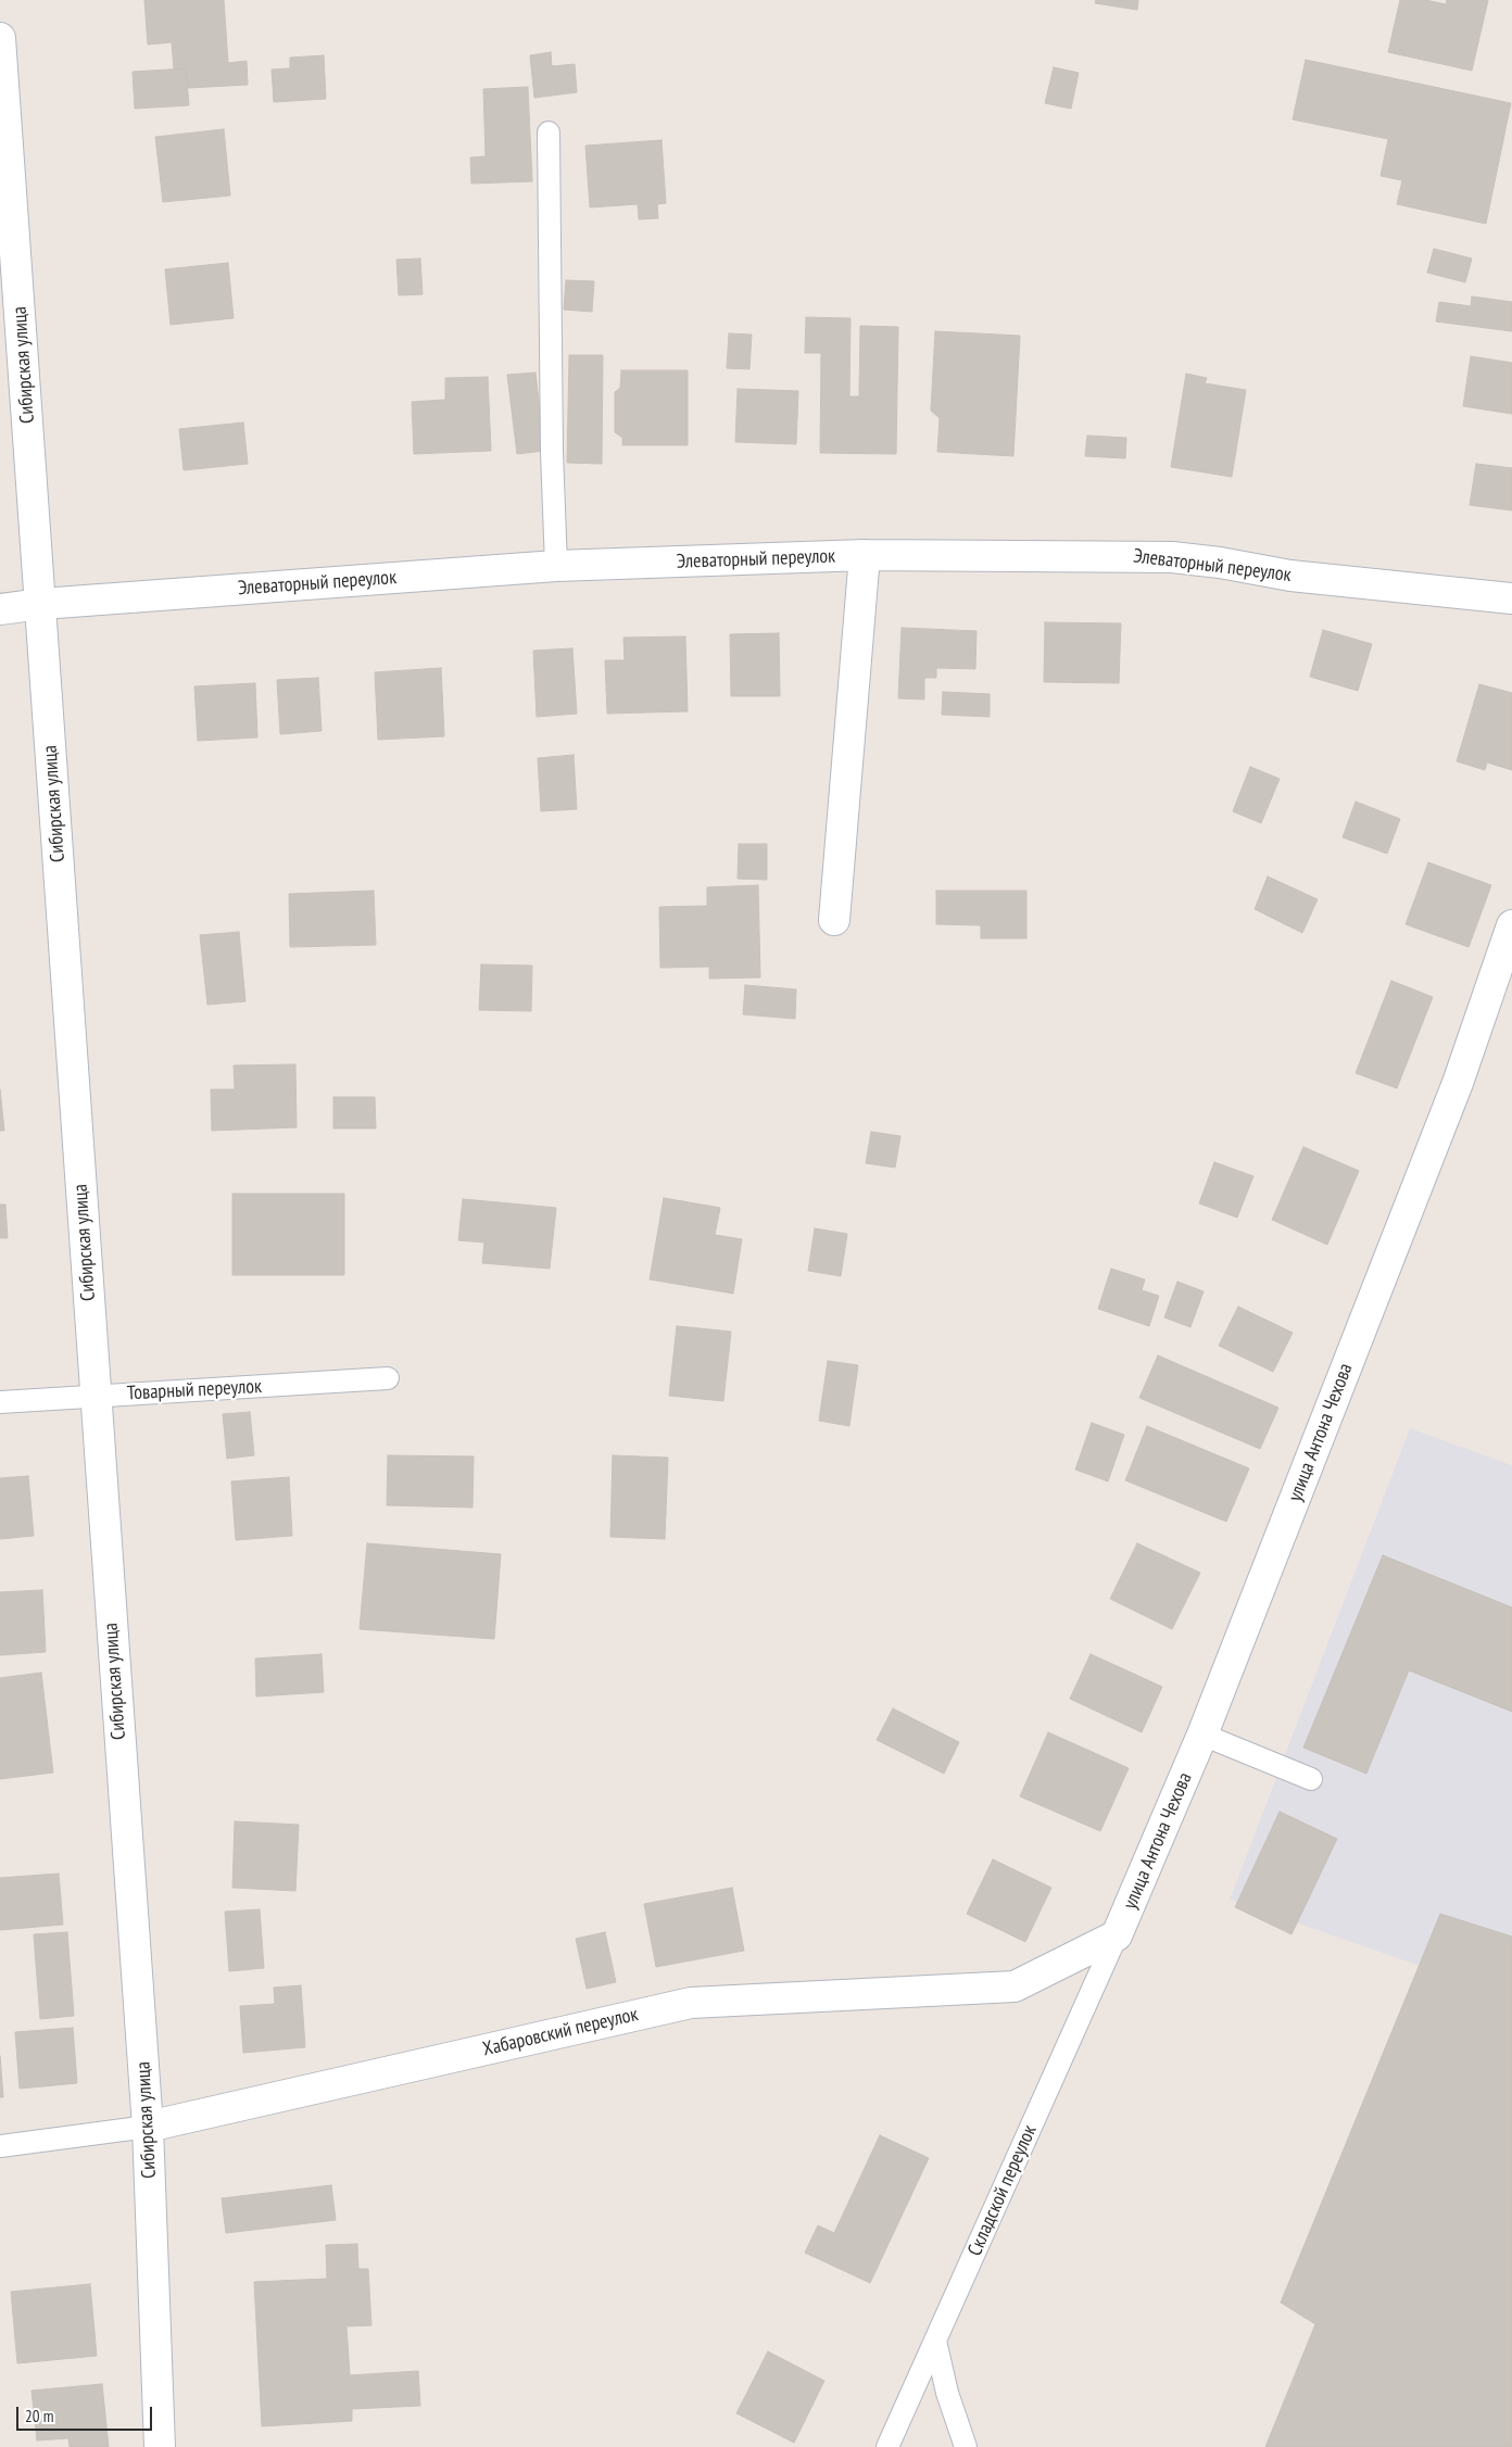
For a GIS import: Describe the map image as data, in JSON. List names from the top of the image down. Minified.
{"streets":{"street":["Сибирская улица","Элеваторный переулок","улица Антона Чехова","Хабаровский переулок"],"lane":["Товарный переулок","Складской переулок"]},"crossings":[["Сибирская улица","Элеваторный переулок"],["Сибирская улица","Товарный переулок"],["Сибирская улица","Хабаровский переулок"],["улица Антона Чехова","Хабаровский переулок"],["улица Антона Чехова","Складской переулок"],["Хабаровский переулок","Складской переулок"]],"scale_bar":"20 m"}
